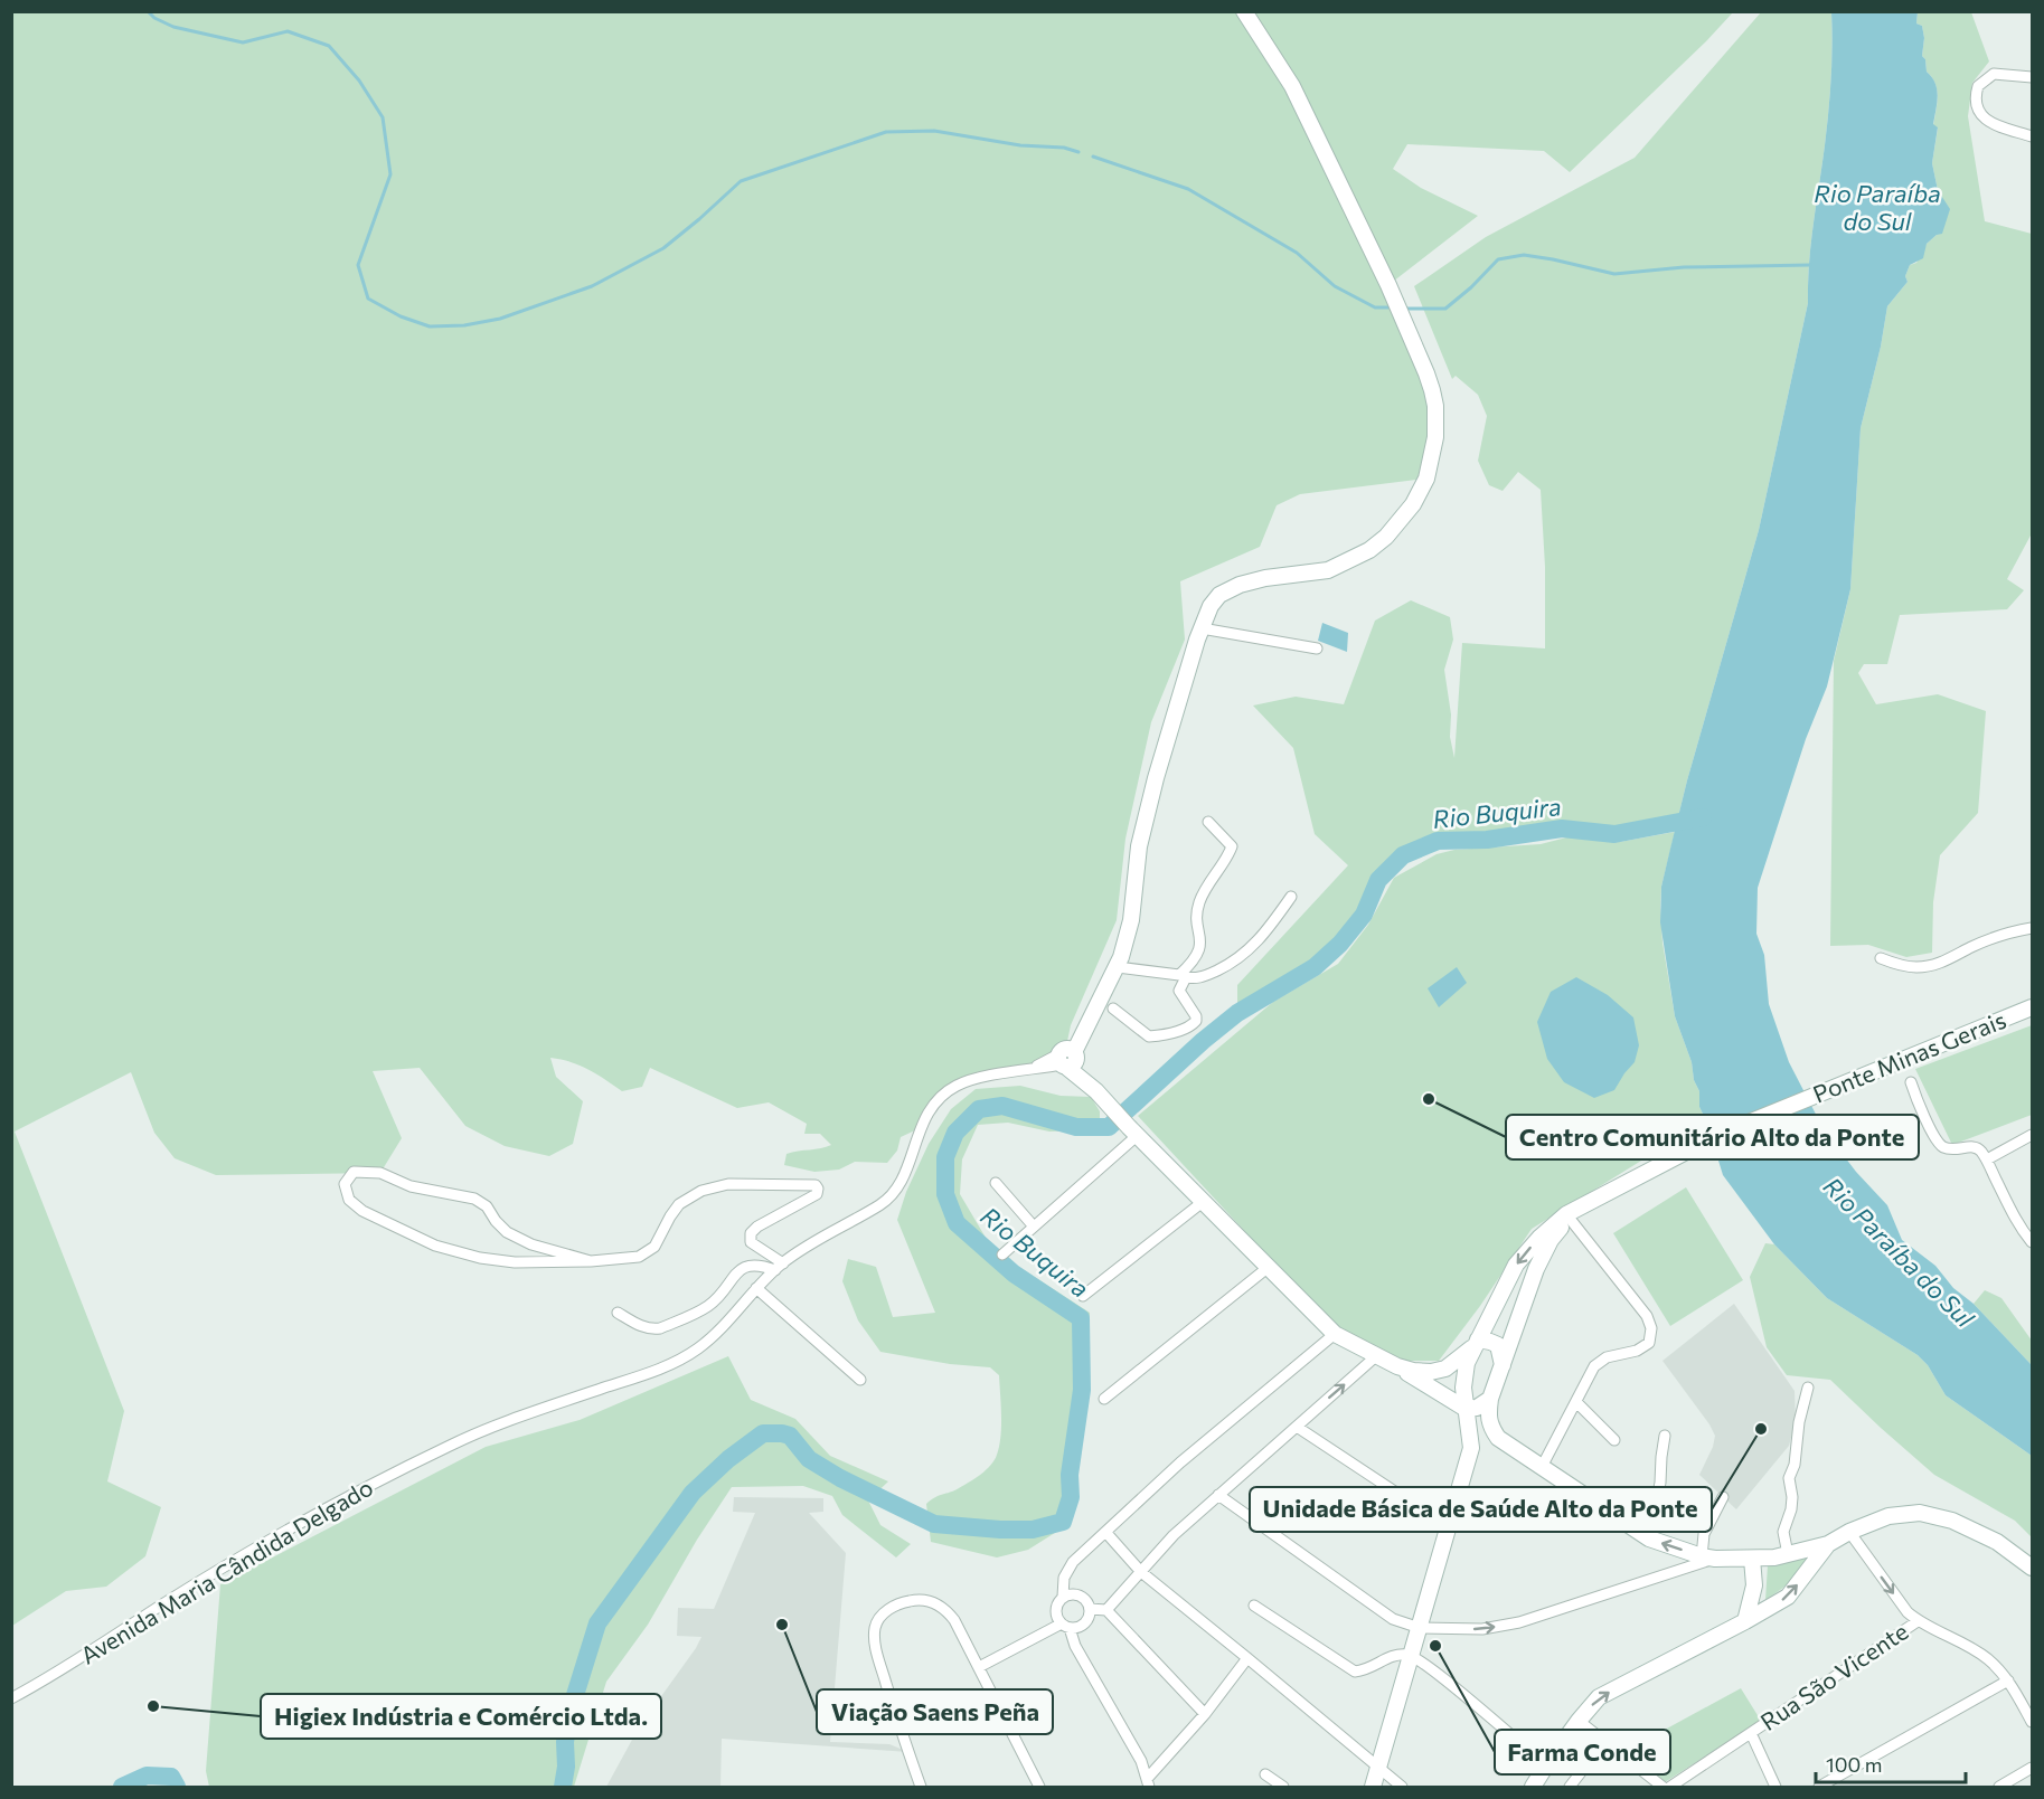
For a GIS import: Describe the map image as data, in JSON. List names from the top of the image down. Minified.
{"streets":{"main road":["Ponte Minas Gerais"],"street":["Avenida Maria Cândida Delgado","Rua São Vicente"]},"water":["Rio Paraíba do Sul","Rio Buquira"],"places":["Centro Comunitário Alto da Ponte","Unidade Básica de Saúde Alto da Ponte","Viação Saens Peña","Farma Conde","Higiex Indústria e Comércio Ltda."],"scale_bar":"100 m"}
